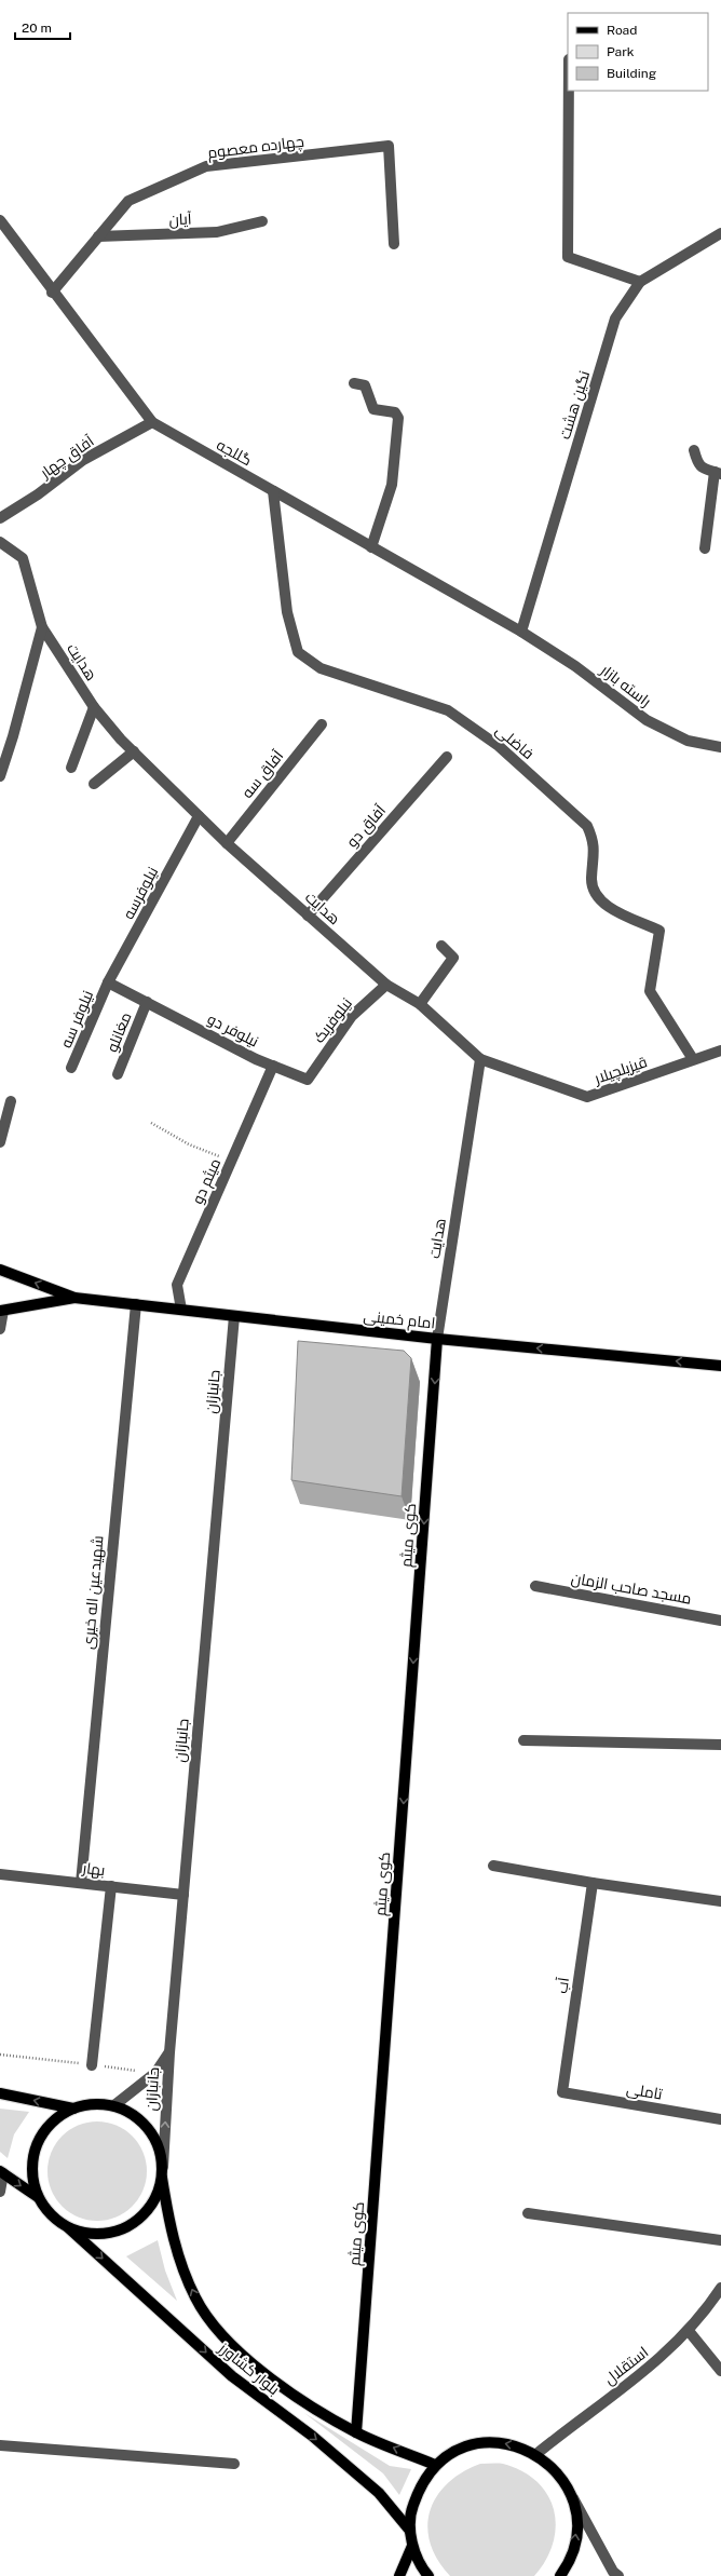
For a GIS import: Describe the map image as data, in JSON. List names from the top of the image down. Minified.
{"streets":{"main road":["امام خمینی","کوی میثم","بلوار کشاورز"],"street":["چهارده معصوم","آیان","نگین هشت","گللجه","آفاق چهار","هدایت","راسته بازار","فاضلی","آفاق سه","آفاق دو","نیلوفرسه","نیلوفر سه","نیلوفریک","نیلوفر دو","مغانلو","قیزیلچیلار","میثم دو","جانبازان","مسجد صاحب الزمان","شهیدعین اله خیری","بهار","آب","تاملی","استقلال"]},"crossings":[["چهارده معصوم","آیان"],["چهارده معصوم","گللجه"],["نگین هشت","گللجه"],["نگین هشت","راسته بازار"],["گللجه","آفاق چهار"],["گللجه","راسته بازار"],["گللجه","فاضلی"],["هدایت","آفاق سه"],["هدایت","آفاق دو"],["هدایت","نیلوفرسه"],["هدایت","نیلوفریک"],["هدایت","قیزیلچیلار"],["هدایت","امام خمینی"],["هدایت","کوی میثم"],["فاضلی","قیزیلچیلار"],["نیلوفرسه","نیلوفر سه"],["نیلوفرسه","نیلوفر دو"],["نیلوفر سه","نیلوفر دو"],["نیلوفریک","نیلوفر دو"],["نیلوفر دو","مغانلو"],["نیلوفر دو","میثم دو"],["میثم دو","امام خمینی"],["امام خمینی","جانبازان"],["امام خمینی","کوی میثم"],["امام خمینی","شهیدعین اله خیری"],["جانبازان","بهار"],["جانبازان","بلوار کشاورز"],["کوی میثم","بلوار کشاورز"],["شهیدعین اله خیری","بهار"],["آب","تاملی"]],"one_way":["امام خمینی","کوی میثم"],"legend":["Road","Park","Building"],"scale_bar":"20 m"}
